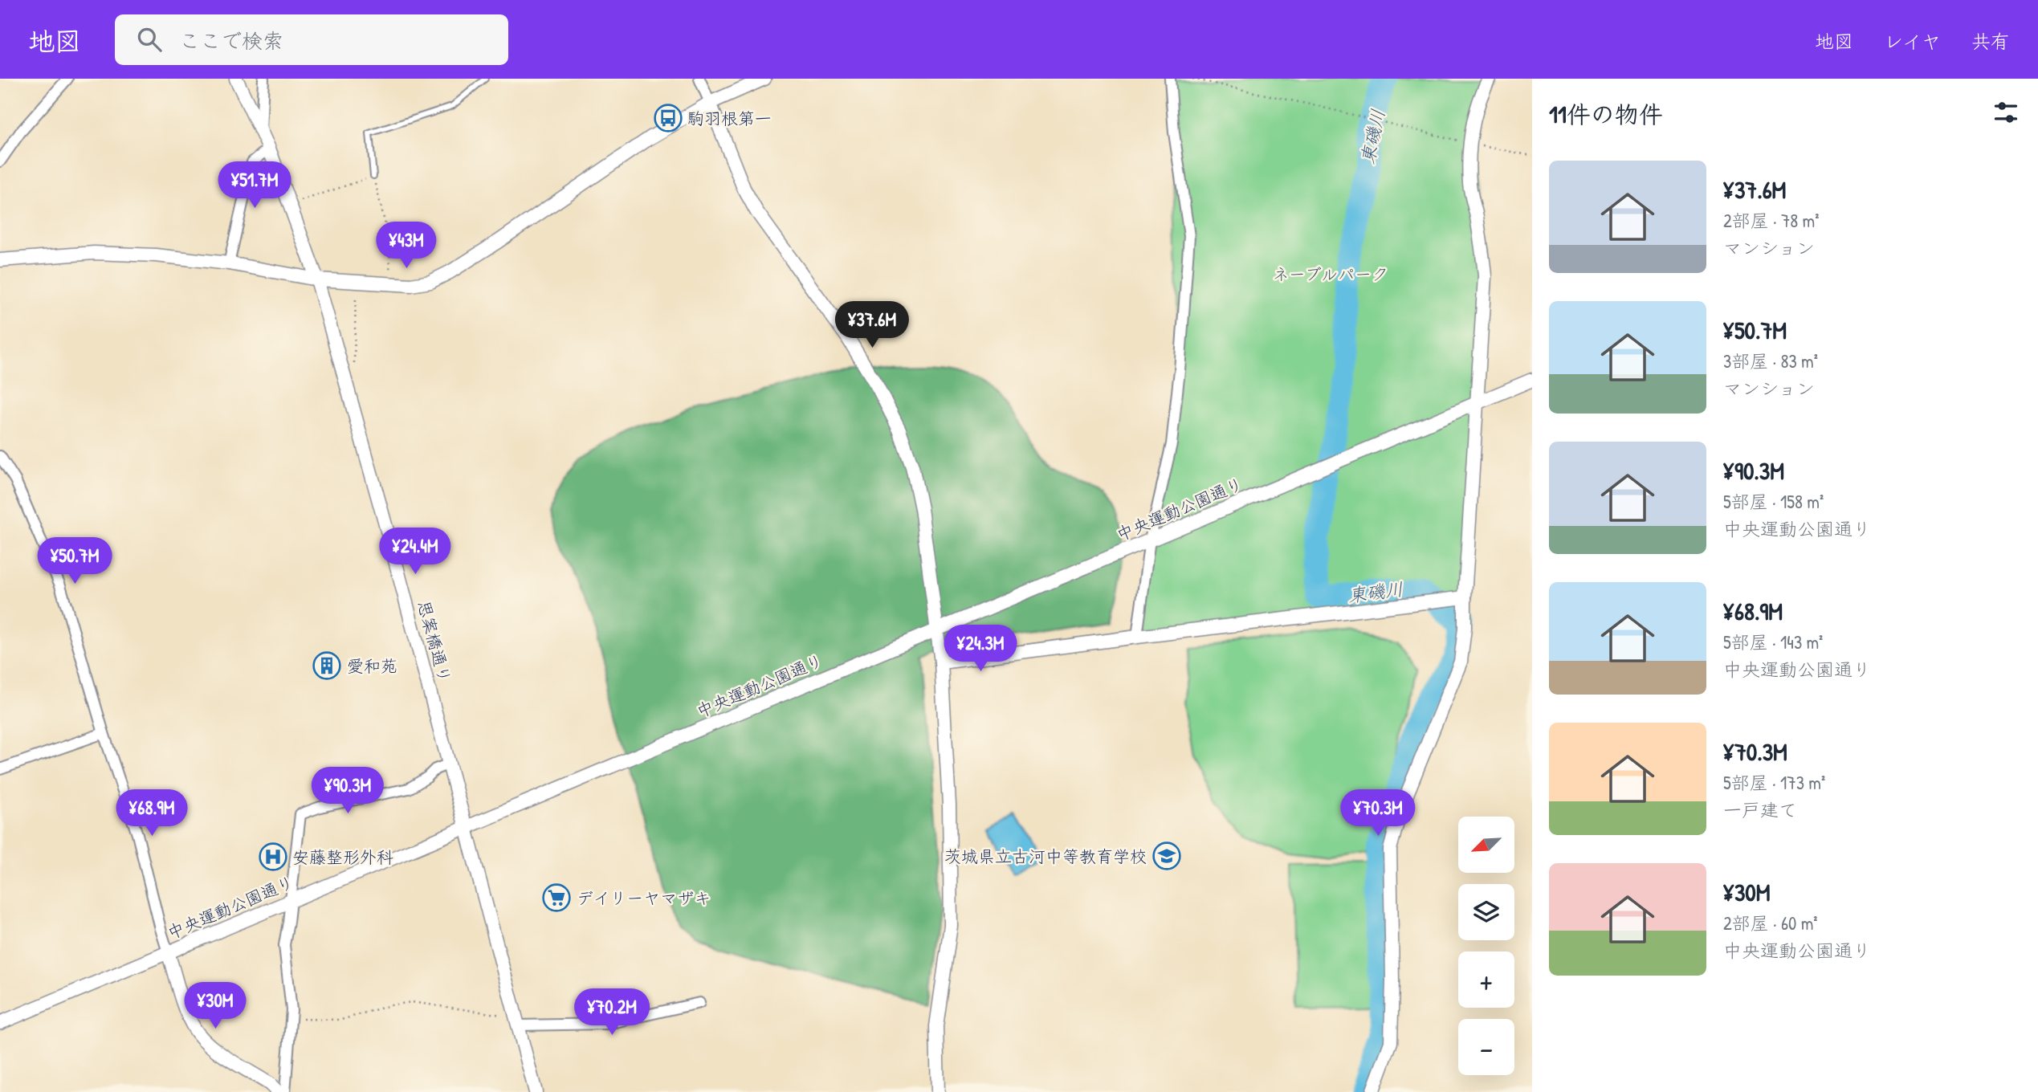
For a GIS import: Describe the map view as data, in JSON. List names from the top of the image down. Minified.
{"streets":{"street":["中央運動公園通り","思案橋通り"]},"crossings":[["中央運動公園通り","思案橋通り"]],"water":["東磯川"],"parks":["ネーブルパーク"],"places":{"bus stop":["駒羽根第一"],"building":["愛和苑"],"school or university":["茨城県立古河中等教育学校"],"hospital":["安藤整形外科"],"supermarket":["デイリーヤマザキ"]},"north":"bottom left","page":{"header":"地図","search":"ここで検索","nav":["地図","レイヤ","共有"],"heading":"11件の物件","list":[{"name":"¥37.6M","note":"2部屋 · 78 m² · マンション"},{"name":"¥50.7M","note":"3部屋 · 83 m² · マンション"},{"name":"¥90.3M","note":"5部屋 · 158 m² · 中央運動公園通り"},{"name":"¥68.9M","note":"5部屋 · 143 m² · 中央運動公園通り"},{"name":"¥70.3M","note":"5部屋 · 173 m² · 一戸建て"},{"name":"¥30M","note":"2部屋 · 60 m² · 中央運動公園通り"}],"price":["¥51.7M","¥43M","¥37.6M","¥24.4M","¥50.7M","¥24.3M","¥90.3M","¥68.9M","¥70.3M","¥30M","¥70.2M"],"map_buttons":["+","−"]}}
